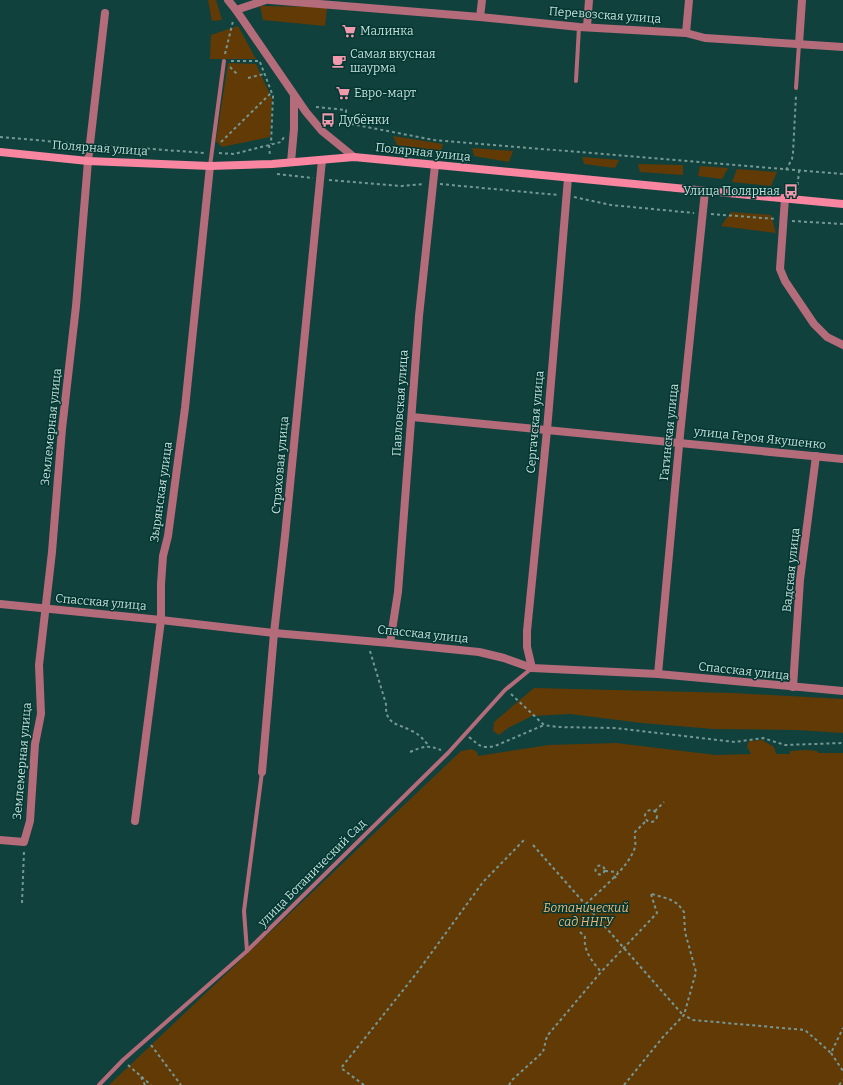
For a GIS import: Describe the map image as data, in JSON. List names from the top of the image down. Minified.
{"streets":{"main road":["Полярная улица"],"street":["Перевозская улица","Павловская улица","Сергачская улица","Землемерная улица","Гагинская улица","улица Героя Якушенко","Страховая улица","Зырянская улица","Вадская улица","Спасская улица"],"lane":["улица Ботанический Сад"]},"crossings":[["Полярная улица","Павловская улица"],["Полярная улица","Сергачская улица"],["Полярная улица","Землемерная улица"],["Полярная улица","Гагинская улица"],["Полярная улица","Страховая улица"],["Полярная улица","Зырянская улица"],["Павловская улица","улица Героя Якушенко"],["Павловская улица","Спасская улица"],["Сергачская улица","улица Героя Якушенко"],["Сергачская улица","Спасская улица"],["Сергачская улица","улица Ботанический Сад"],["Землемерная улица","Спасская улица"],["Гагинская улица","улица Героя Якушенко"],["Гагинская улица","Спасская улица"],["улица Героя Якушенко","Вадская улица"],["Страховая улица","Спасская улица"],["Зырянская улица","Спасская улица"],["Вадская улица","Спасская улица"],["Спасская улица","улица Ботанический Сад"]],"parks":["Ботанический сад ННГУ"],"places":{"supermarket":["Малинка","Евро-март"],"cafe":["Самая вкусная шаурма"],"bus stop":["Дубёнки","Улица Полярная"]}}
